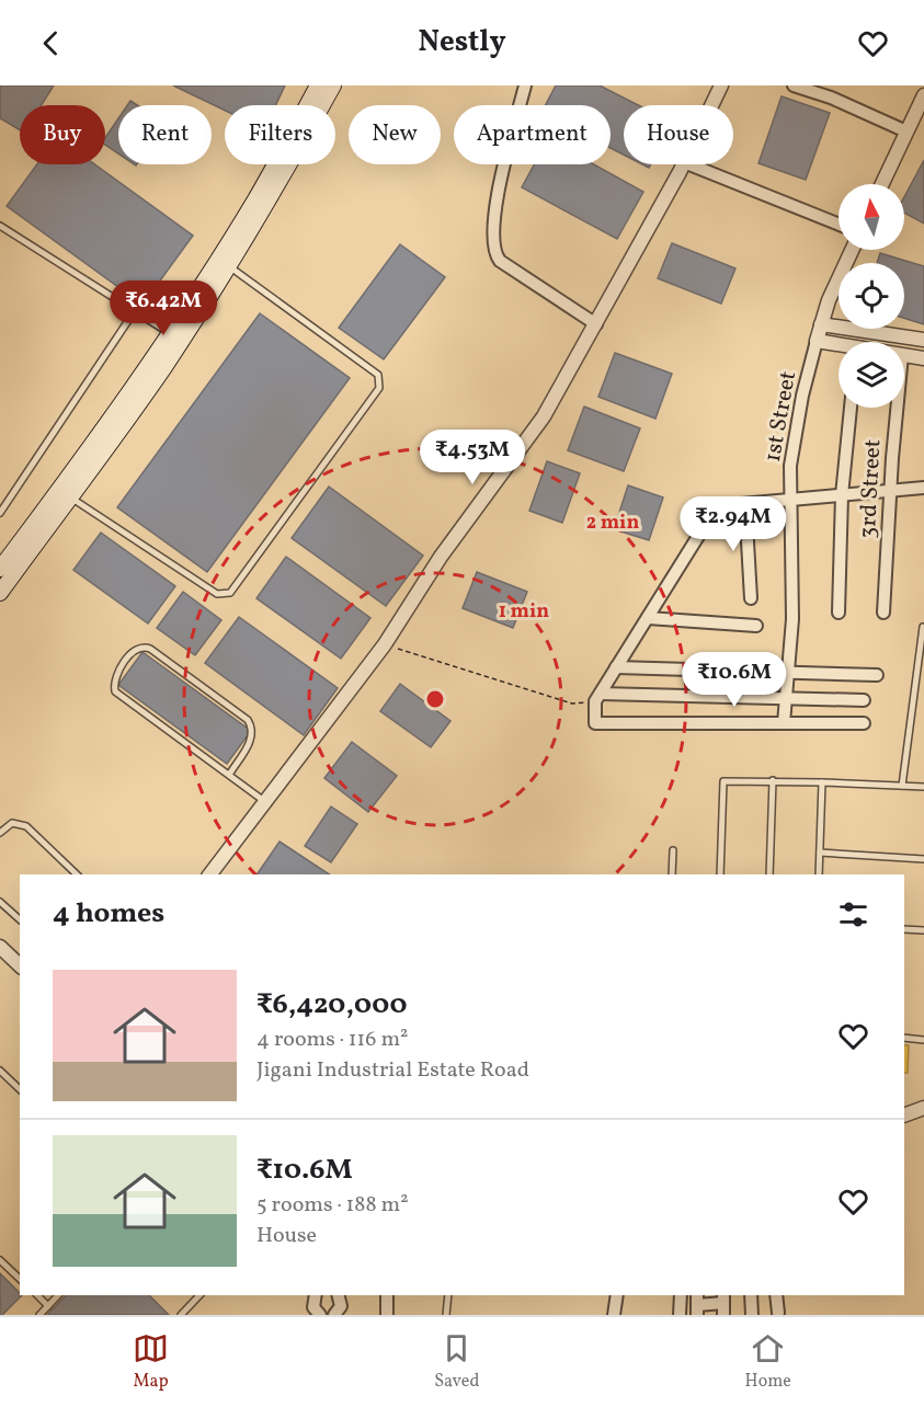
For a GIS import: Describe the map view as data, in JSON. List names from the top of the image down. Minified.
{"streets":{"street":["1st Street","3rd Street"]},"north":"top","page":{"header":"Nestly","chip":["Buy","Rent","Filters","New","Apartment","House"],"price":["₹6.42M","₹4.53M","₹2.94M","₹10.6M"],"heading":"4 homes","list":[{"name":"₹6,420,000","note":"4 rooms · 116 m² · Jigani Industrial Estate Road"},{"name":"₹10.6M","note":"5 rooms · 188 m² · House"}],"tabs":["Map","Saved","Home"]},"rings":["2 min","1 min"]}
